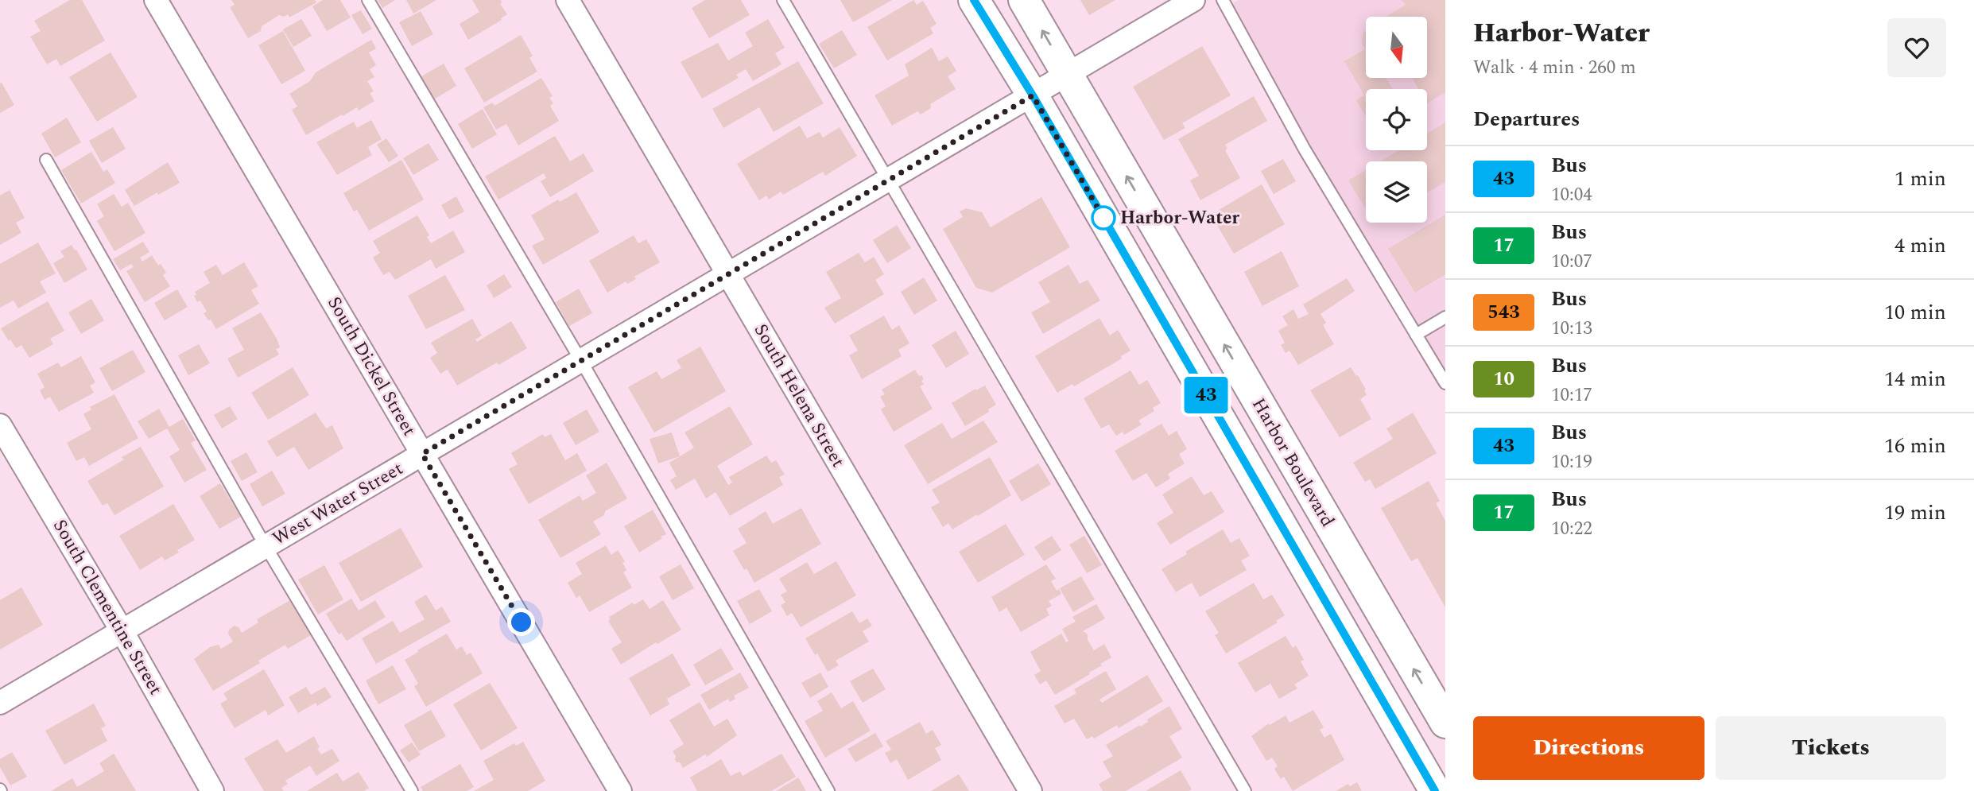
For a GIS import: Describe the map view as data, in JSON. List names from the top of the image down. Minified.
{"streets":{"main road":["Harbor Boulevard"],"street":["South Dickel Street","South Helena Street","West Water Street","South Clementine Street"]},"crossings":[["South Dickel Street","West Water Street"],["South Helena Street","West Water Street"],["Harbor Boulevard","West Water Street"],["West Water Street","South Clementine Street"]],"places":["Harbor-Water"],"lines":["bus line 43"],"north":"bottom","page":{"on_map":"43","heading":[["Harbor-Water","Walk · 4 min · 260 m"],"Departures"],"list":[{"mark":"43","name":"Bus","note":"10:04","value":"1 min"},{"mark":"17","name":"Bus","note":"10:07","value":"4 min"},{"mark":"543","name":"Bus","note":"10:13","value":"10 min"},{"mark":"10","name":"Bus","note":"10:17","value":"14 min"},{"mark":"43","name":"Bus","note":"10:19","value":"16 min"},{"mark":"17","name":"Bus","note":"10:22","value":"19 min"}],"buttons":["Directions","Tickets"]}}
